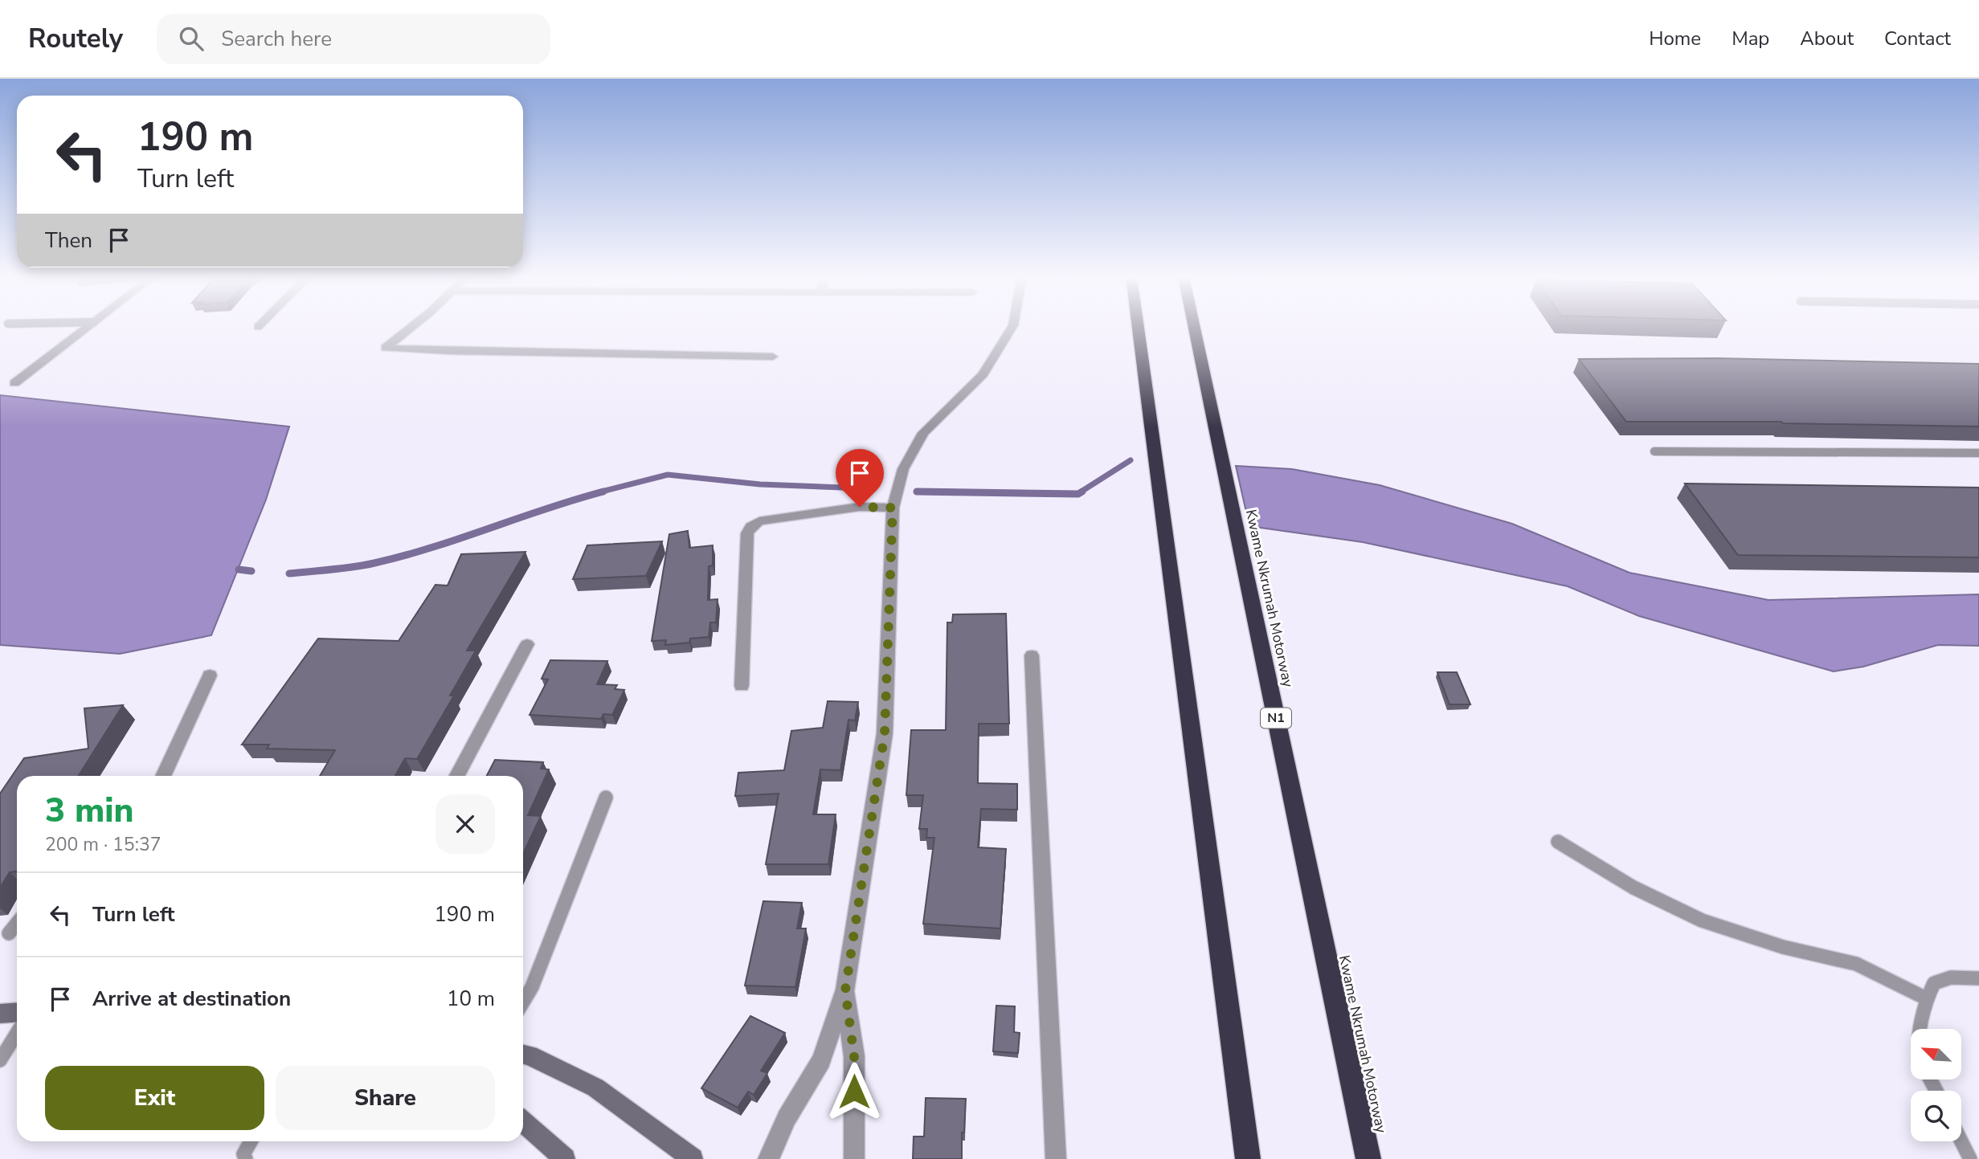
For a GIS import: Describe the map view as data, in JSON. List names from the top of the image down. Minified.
{"streets":{"highway":["Kwame Nkrumah Motorway","N1"]},"north":"top left","page":{"header":"Routely","search":"Search here","nav":["Home","Map","About","Contact"],"turn":["190 m","Turn left"],"then":"Then","heading":["3 min","200 m · 15:37"],"list":[{"name":"Turn left","value":"190 m"},{"name":"Arrive at destination","value":"10 m"}],"buttons":["Exit","Share"]}}
